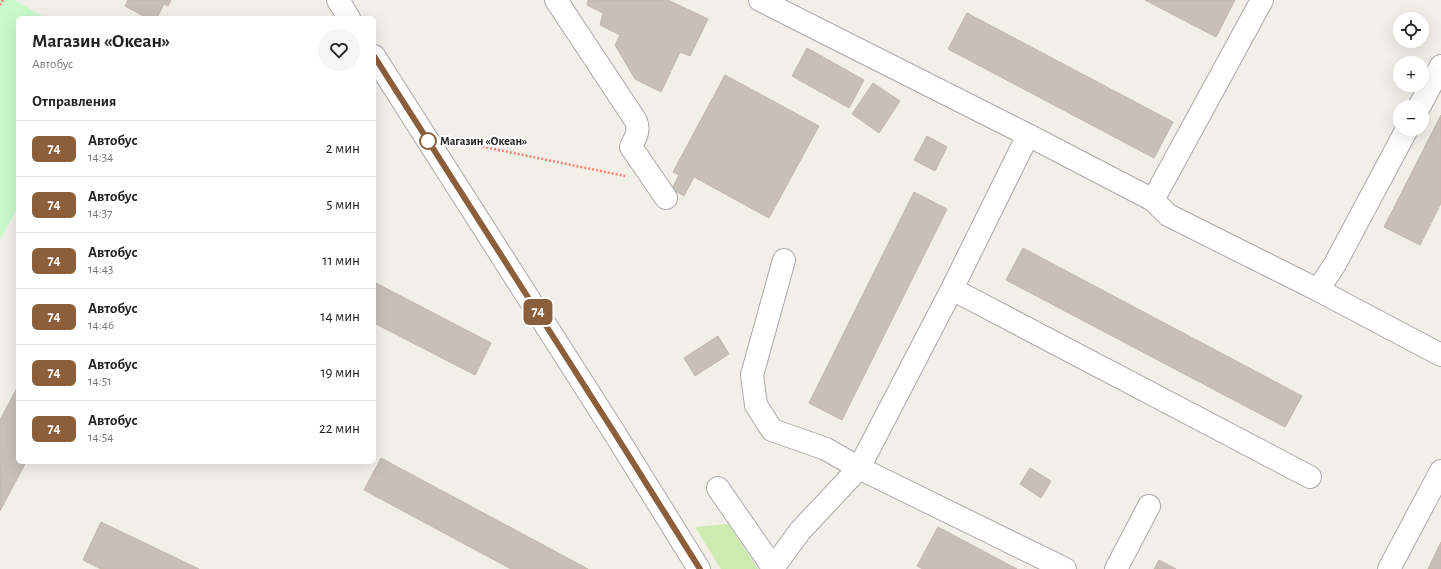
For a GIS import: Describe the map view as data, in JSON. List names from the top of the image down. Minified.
{"places":["Магазин «Океан»"],"lines":["bus line 74"],"page":{"on_map":"74","map_buttons":["+","−"],"heading":[["Магазин «Океан»","Автобус"],"Отправления"],"list":[{"mark":"74","name":"Автобус","note":"14:34","value":"2 мин"},{"mark":"74","name":"Автобус","note":"14:37","value":"5 мин"},{"mark":"74","name":"Автобус","note":"14:43","value":"11 мин"},{"mark":"74","name":"Автобус","note":"14:46","value":"14 мин"},{"mark":"74","name":"Автобус","note":"14:51","value":"19 мин"},{"mark":"74","name":"Автобус","note":"14:54","value":"22 мин"}]}}
